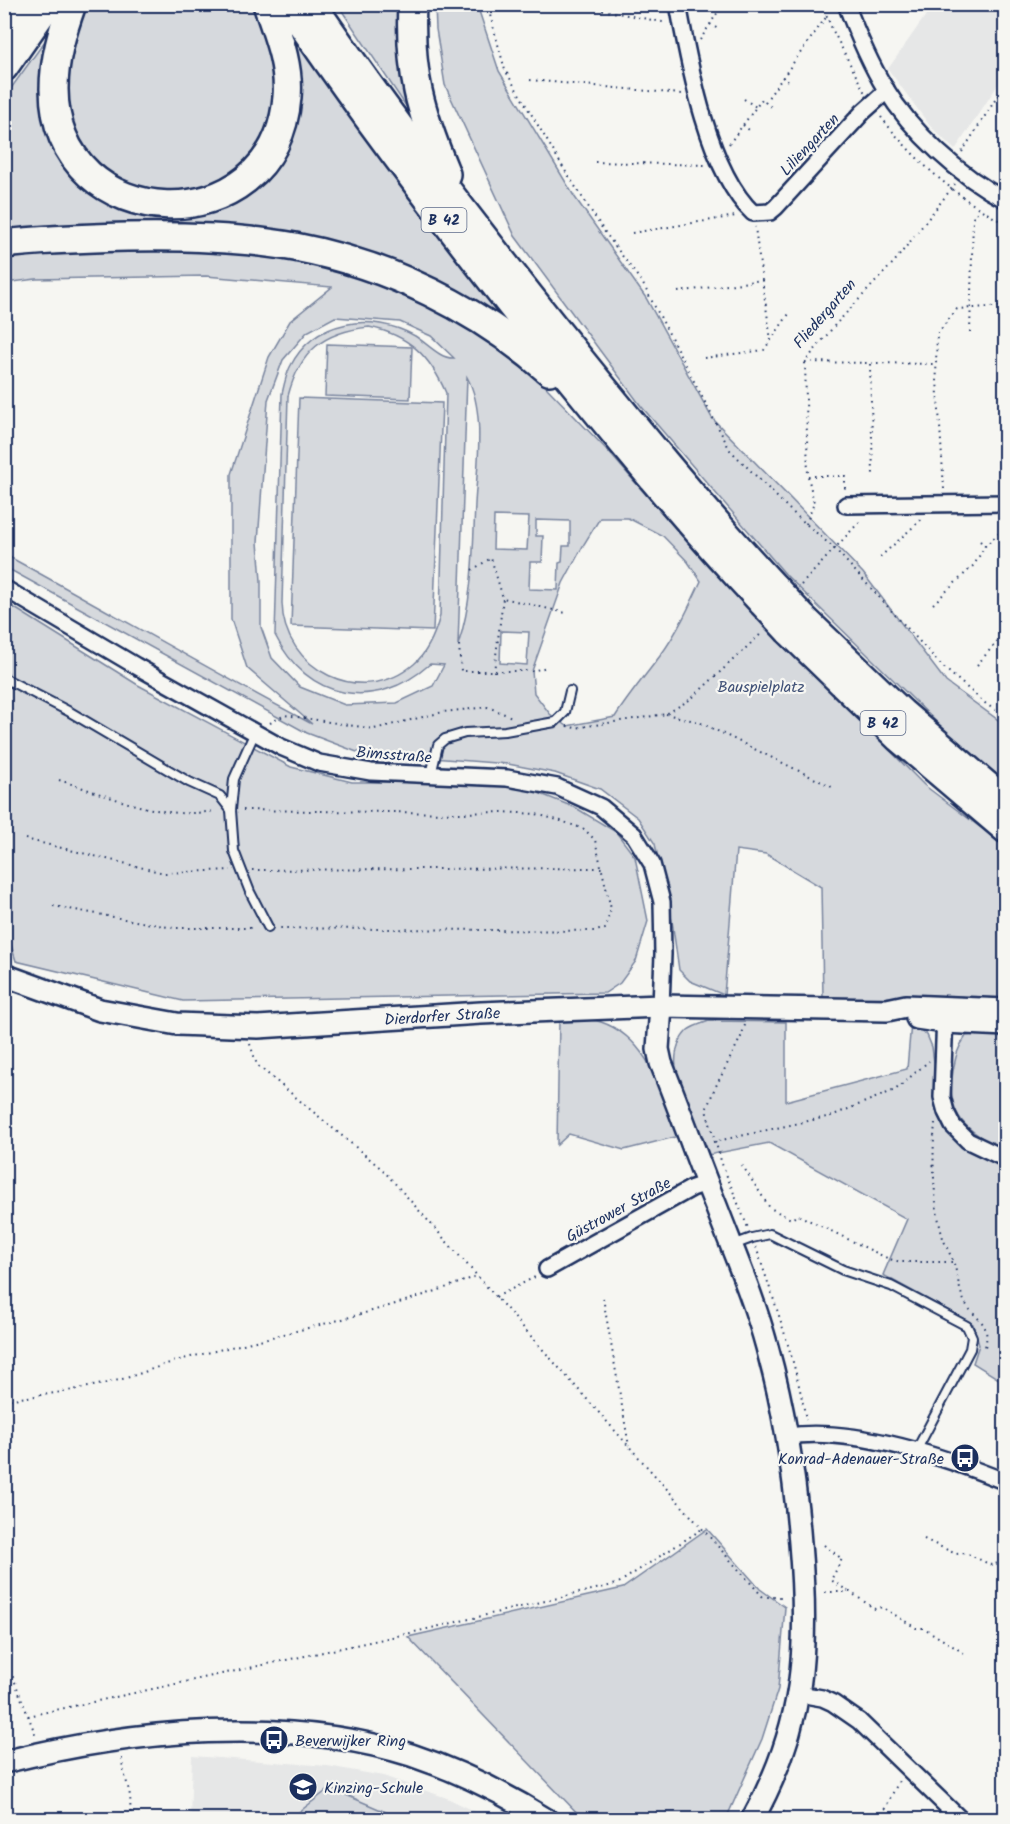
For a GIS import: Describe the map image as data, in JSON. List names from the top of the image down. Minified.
{"streets":{"highway":["B 42"],"street":["Liliengarten","Bimsstraße","Dierdorfer Straße","Güstrower Straße"],"path":["Fliedergarten"]},"crossings":[["Bimsstraße","Dierdorfer Straße"]],"parks":["Bauspielplatz"],"places":{"bus stop":["Konrad-Adenauer-Straße","Beverwijker Ring"],"school or university":["Kinzing-Schule"]}}
